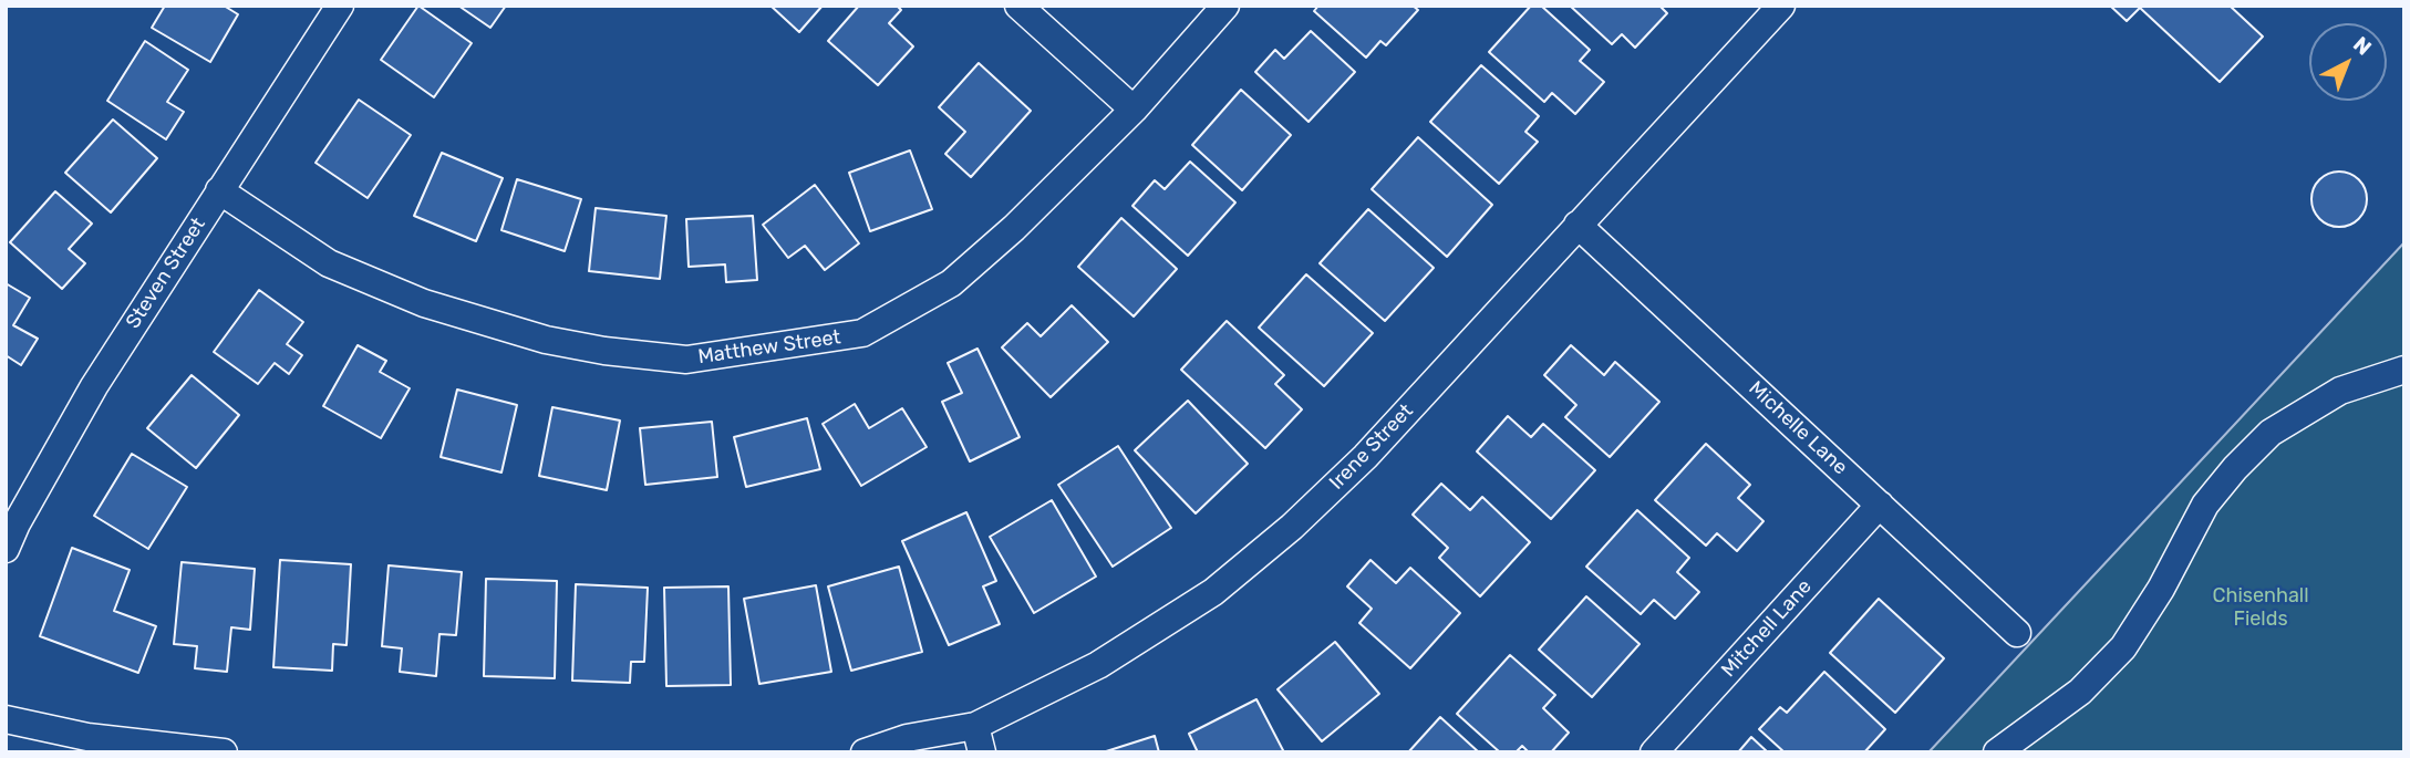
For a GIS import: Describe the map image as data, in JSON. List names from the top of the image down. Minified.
{"streets":{"street":["Steven Street","Matthew Street","Michelle Lane","Irene Street","Mitchell Lane"]},"crossings":[["Steven Street","Matthew Street"],["Michelle Lane","Irene Street"],["Michelle Lane","Mitchell Lane"]],"parks":["Chisenhall Fields"],"north":"top right"}
